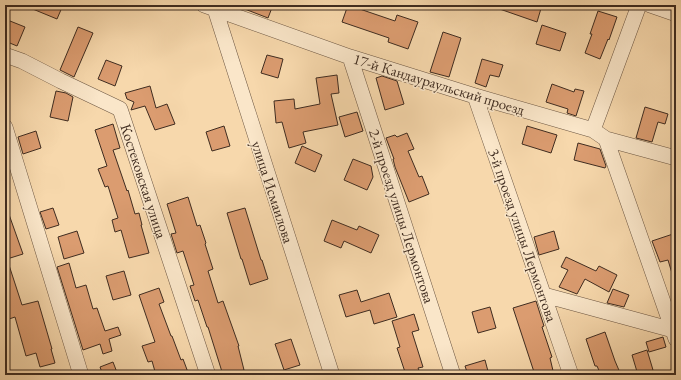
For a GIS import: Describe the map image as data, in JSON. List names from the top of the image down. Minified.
{"streets":{"street":["17-й Кандаураульский проезд","Костековская улица","улица Исмаилова","2-й проезд улицы Лермонтова","3-й проезд улицы Лермонтова"]},"crossings":[["17-й Кандаураульский проезд","улица Исмаилова"],["17-й Кандаураульский проезд","2-й проезд улицы Лермонтова"],["17-й Кандаураульский проезд","3-й проезд улицы Лермонтова"]]}
